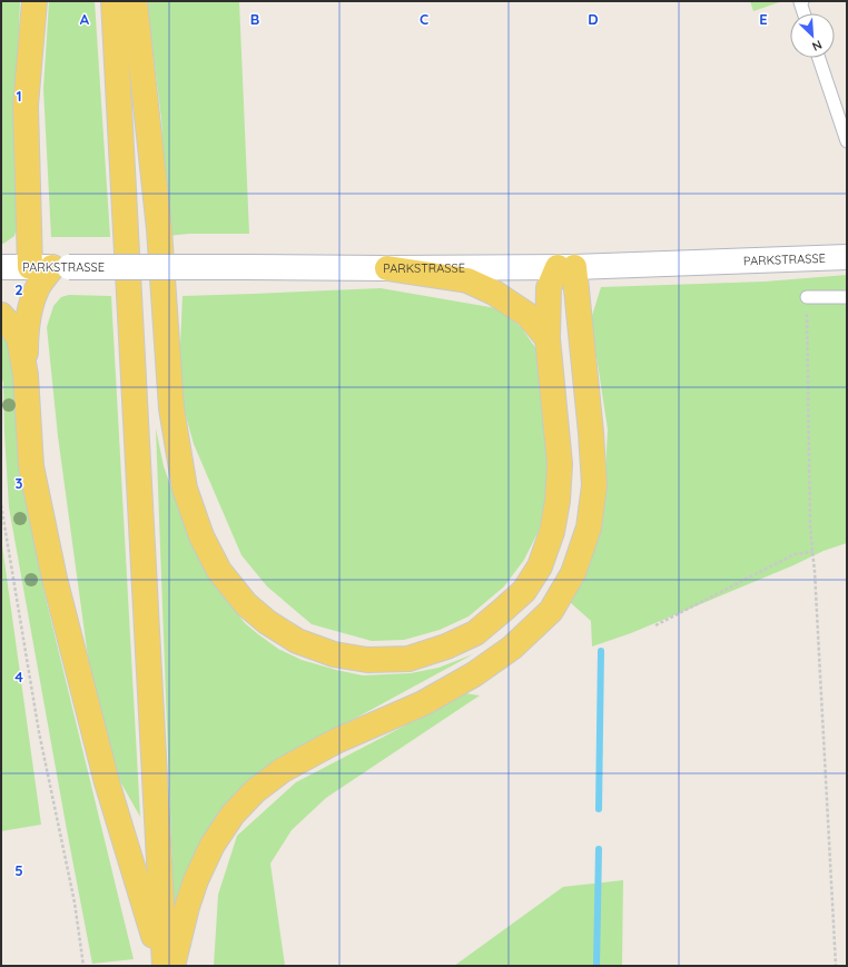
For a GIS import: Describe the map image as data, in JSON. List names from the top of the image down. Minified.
{"streets":{"street":["PARKSTRASSE"]},"north":"bottom right","grid":{"columns":["A","B","C","D","E"],"rows":["1","2","3","4","5"]}}
